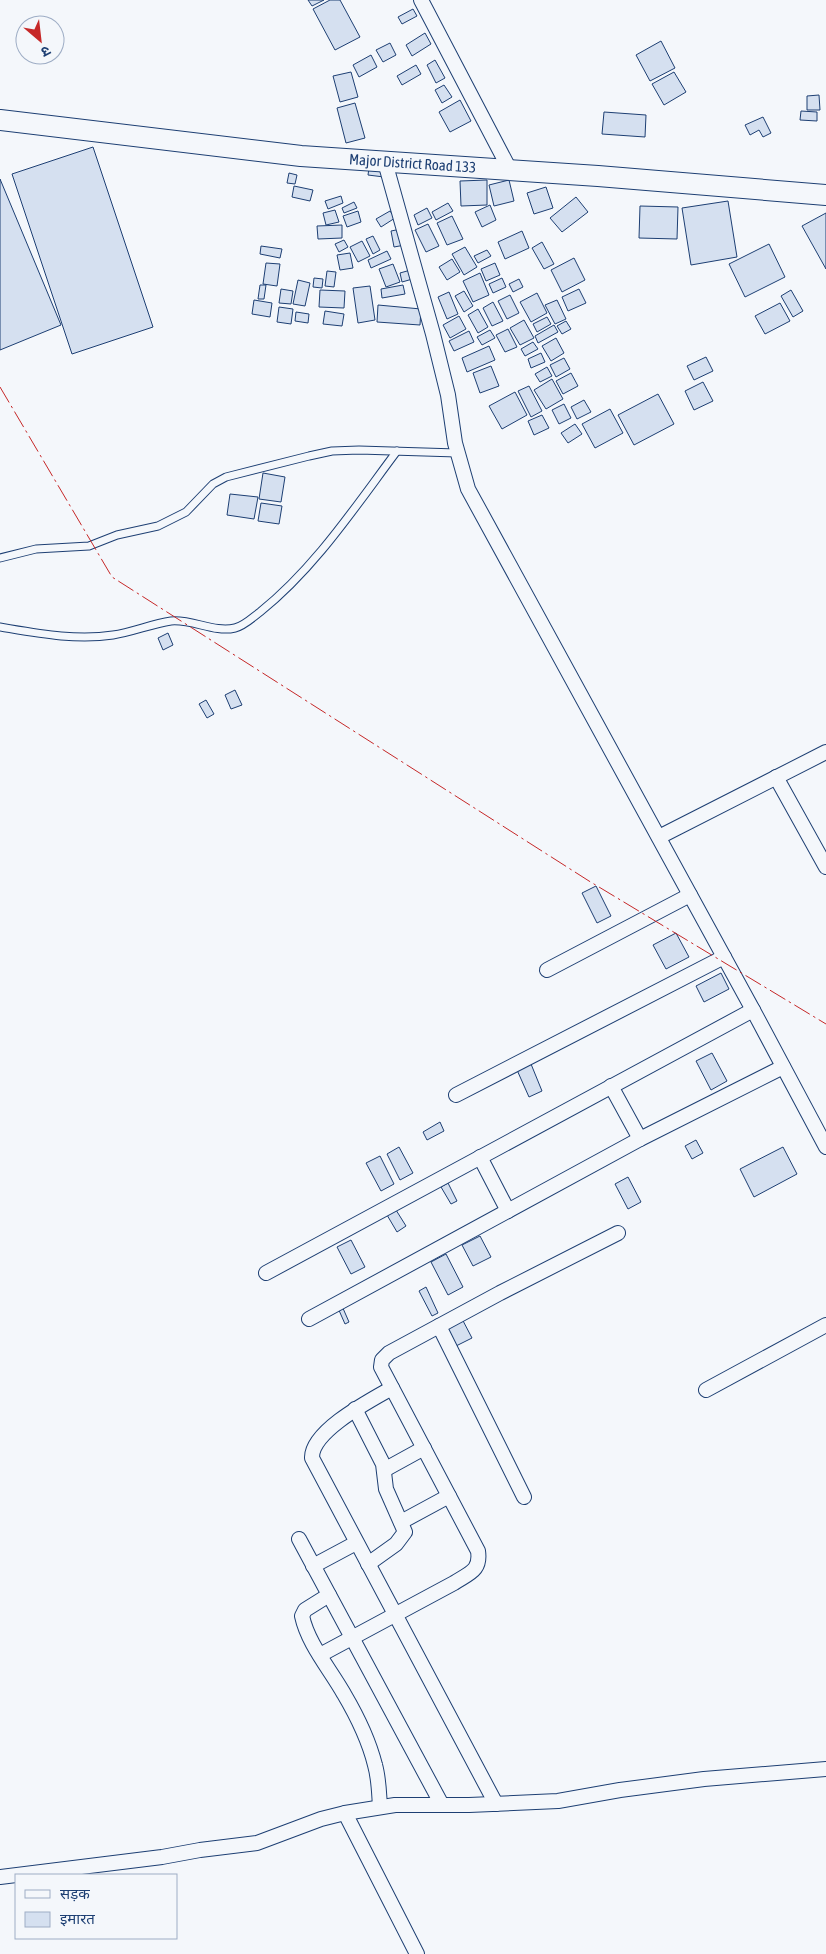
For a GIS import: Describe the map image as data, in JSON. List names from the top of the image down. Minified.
{"streets":{"main road":["Major District Road 133"]},"legend":["सड़क","इमारत"],"north":"bottom right"}
